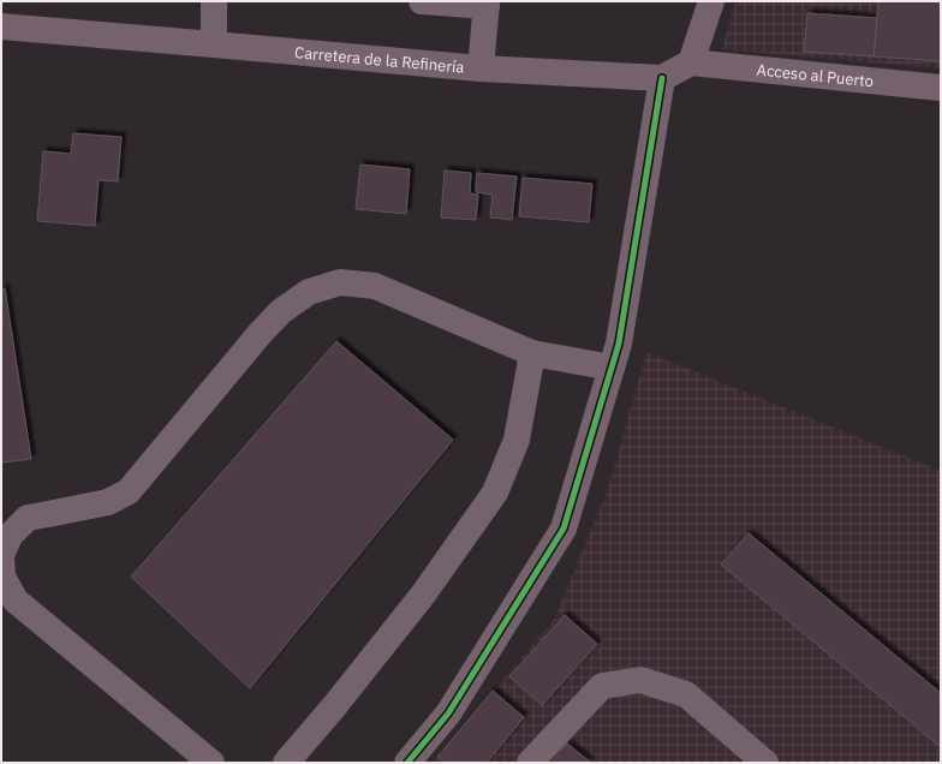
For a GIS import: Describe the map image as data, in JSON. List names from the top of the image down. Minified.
{"streets":{"main road":["Carretera de la Refinería","Acceso al Puerto"]}}
